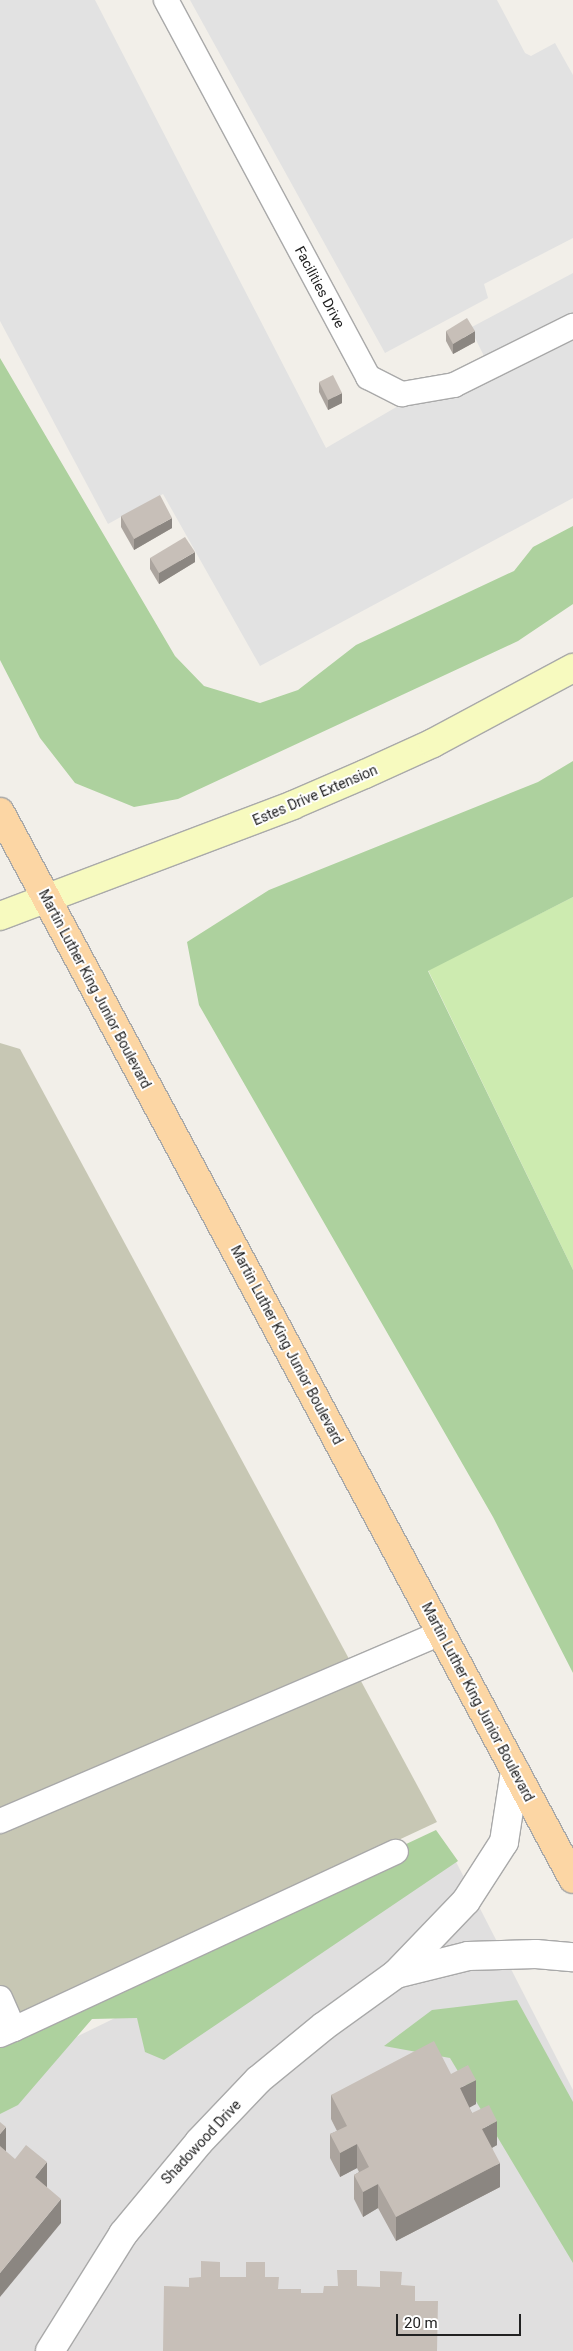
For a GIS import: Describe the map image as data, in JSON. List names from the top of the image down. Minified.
{"streets":{"main road":["Estes Drive Extension","Martin Luther King Junior Boulevard"],"street":["Shadowood Drive"],"lane":["Facilities Drive"]},"crossings":[["Estes Drive Extension","Martin Luther King Junior Boulevard"],["Martin Luther King Junior Boulevard","Shadowood Drive"]],"scale_bar":"20 m"}
